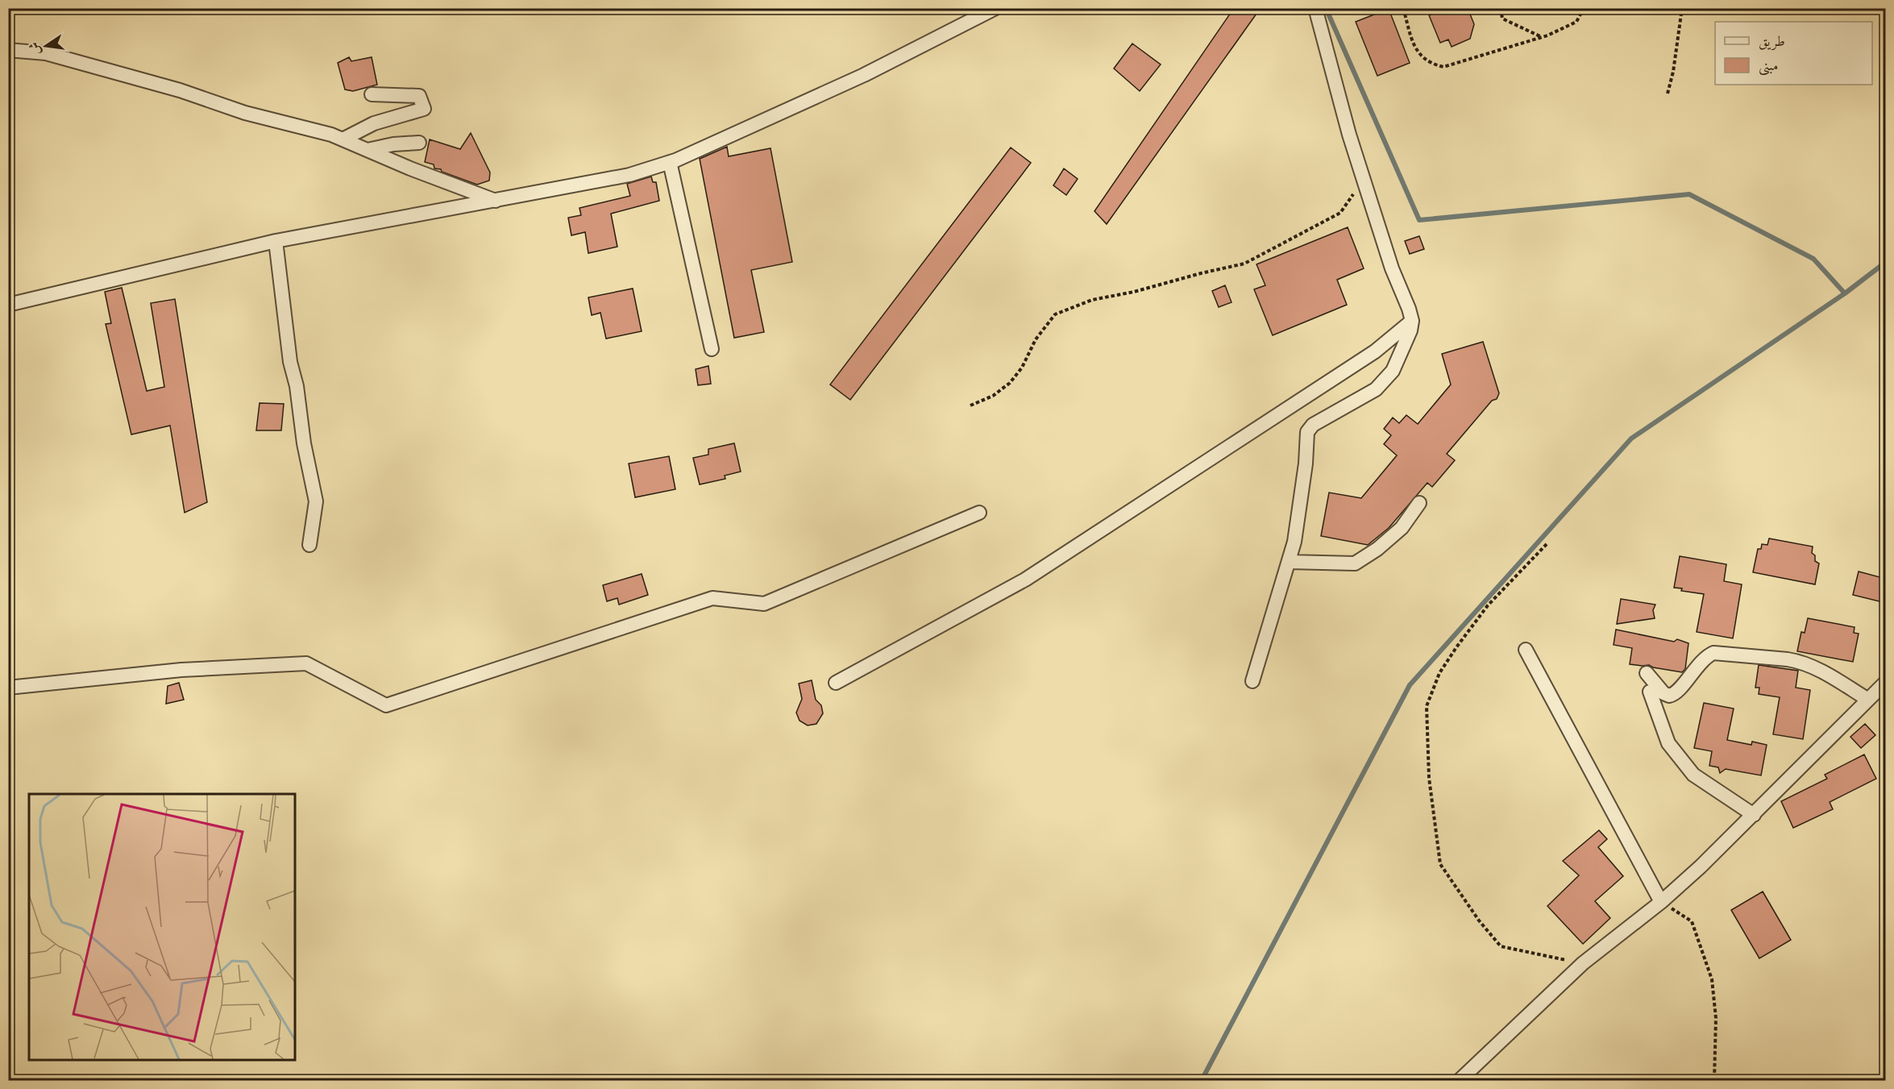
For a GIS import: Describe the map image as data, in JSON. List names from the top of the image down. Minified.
{"legend":["طريق","مبنى"],"north":"left"}
